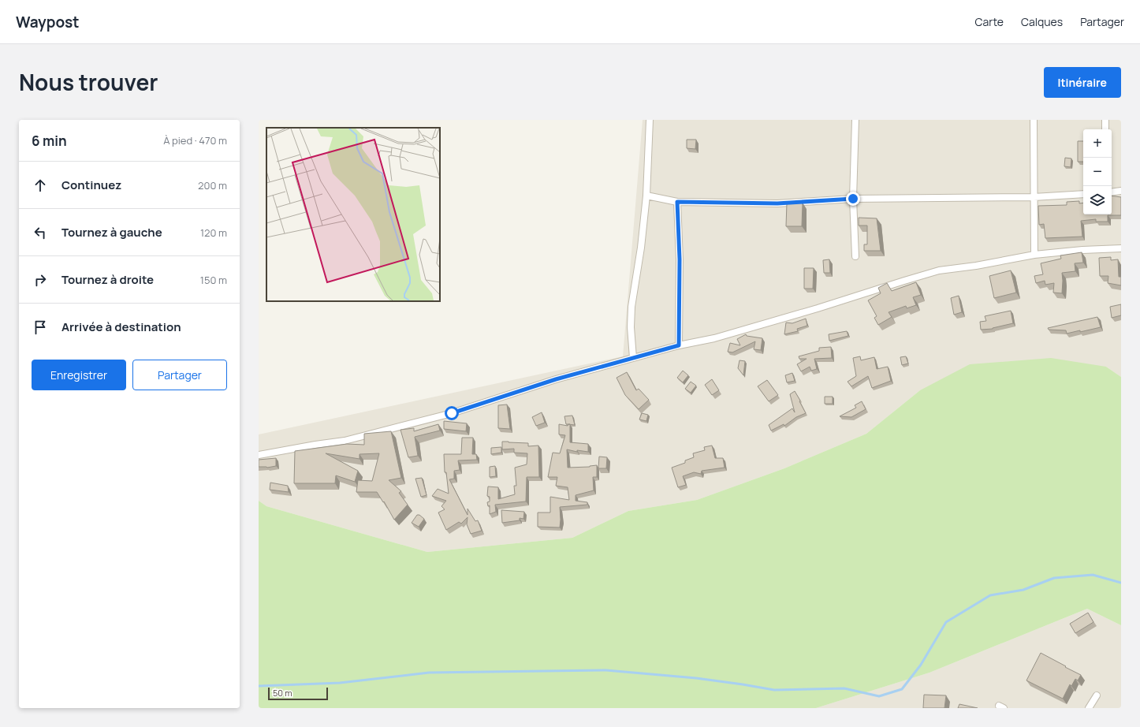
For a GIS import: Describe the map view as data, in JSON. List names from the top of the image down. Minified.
{"scale_bar":"50 m","page":{"header":"Waypost","nav":["Carte","Calques","Partager"],"title":"Nous trouver","buttons":["Itinéraire",["Enregistrer","Partager"]],"heading":["6 min","À pied · 470 m"],"map_buttons":["+","−"],"list":[["Continuez","200 m"],["Tournez à gauche","120 m"],["Tournez à droite","150 m"],"Arrivée à destination"],"scale":"50 m"}}
